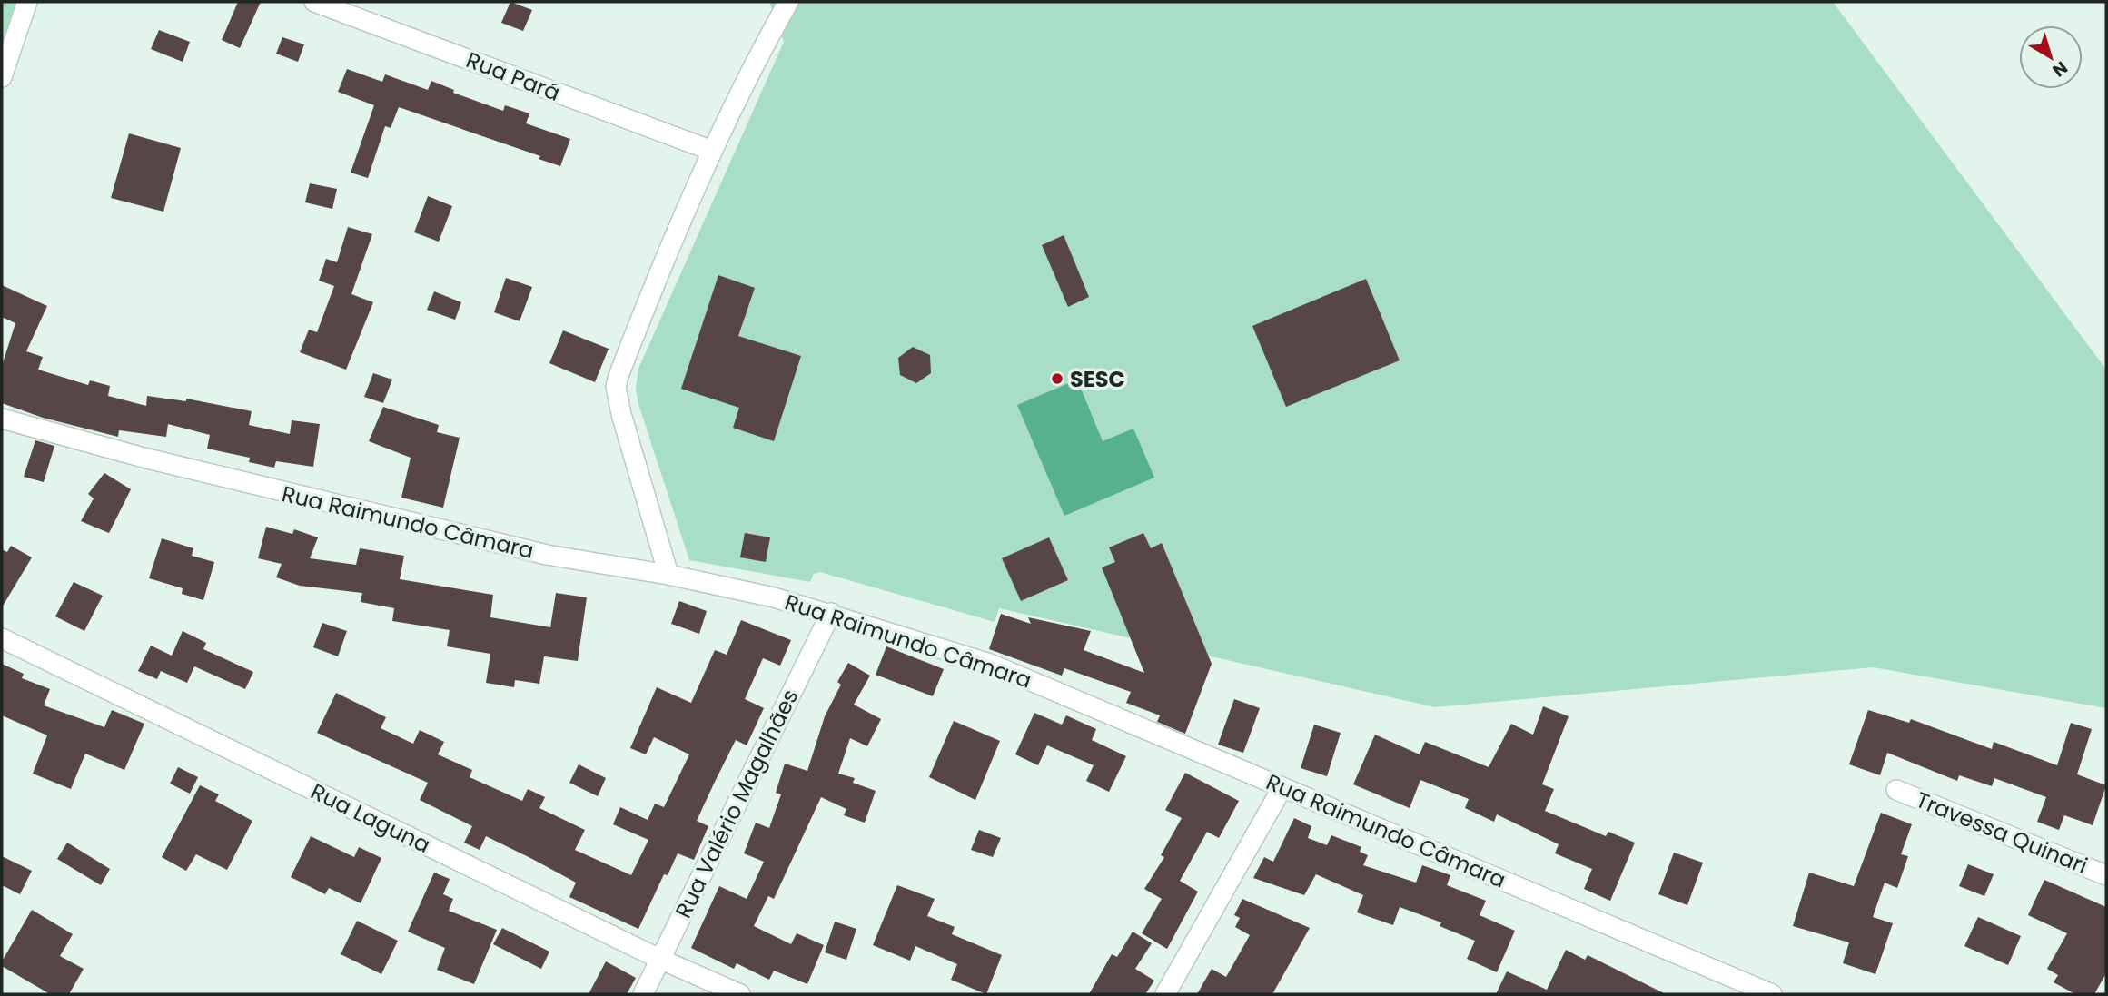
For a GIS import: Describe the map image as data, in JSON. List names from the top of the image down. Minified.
{"streets":{"street":["Rua Pará","Rua Raimundo Câmara","Rua Valério Magalhães","Rua Laguna","Travessa Quinari"]},"crossings":[["Rua Raimundo Câmara","Rua Valério Magalhães"],["Rua Valério Magalhães","Rua Laguna"]],"places":["SESC"],"north":"bottom right"}
